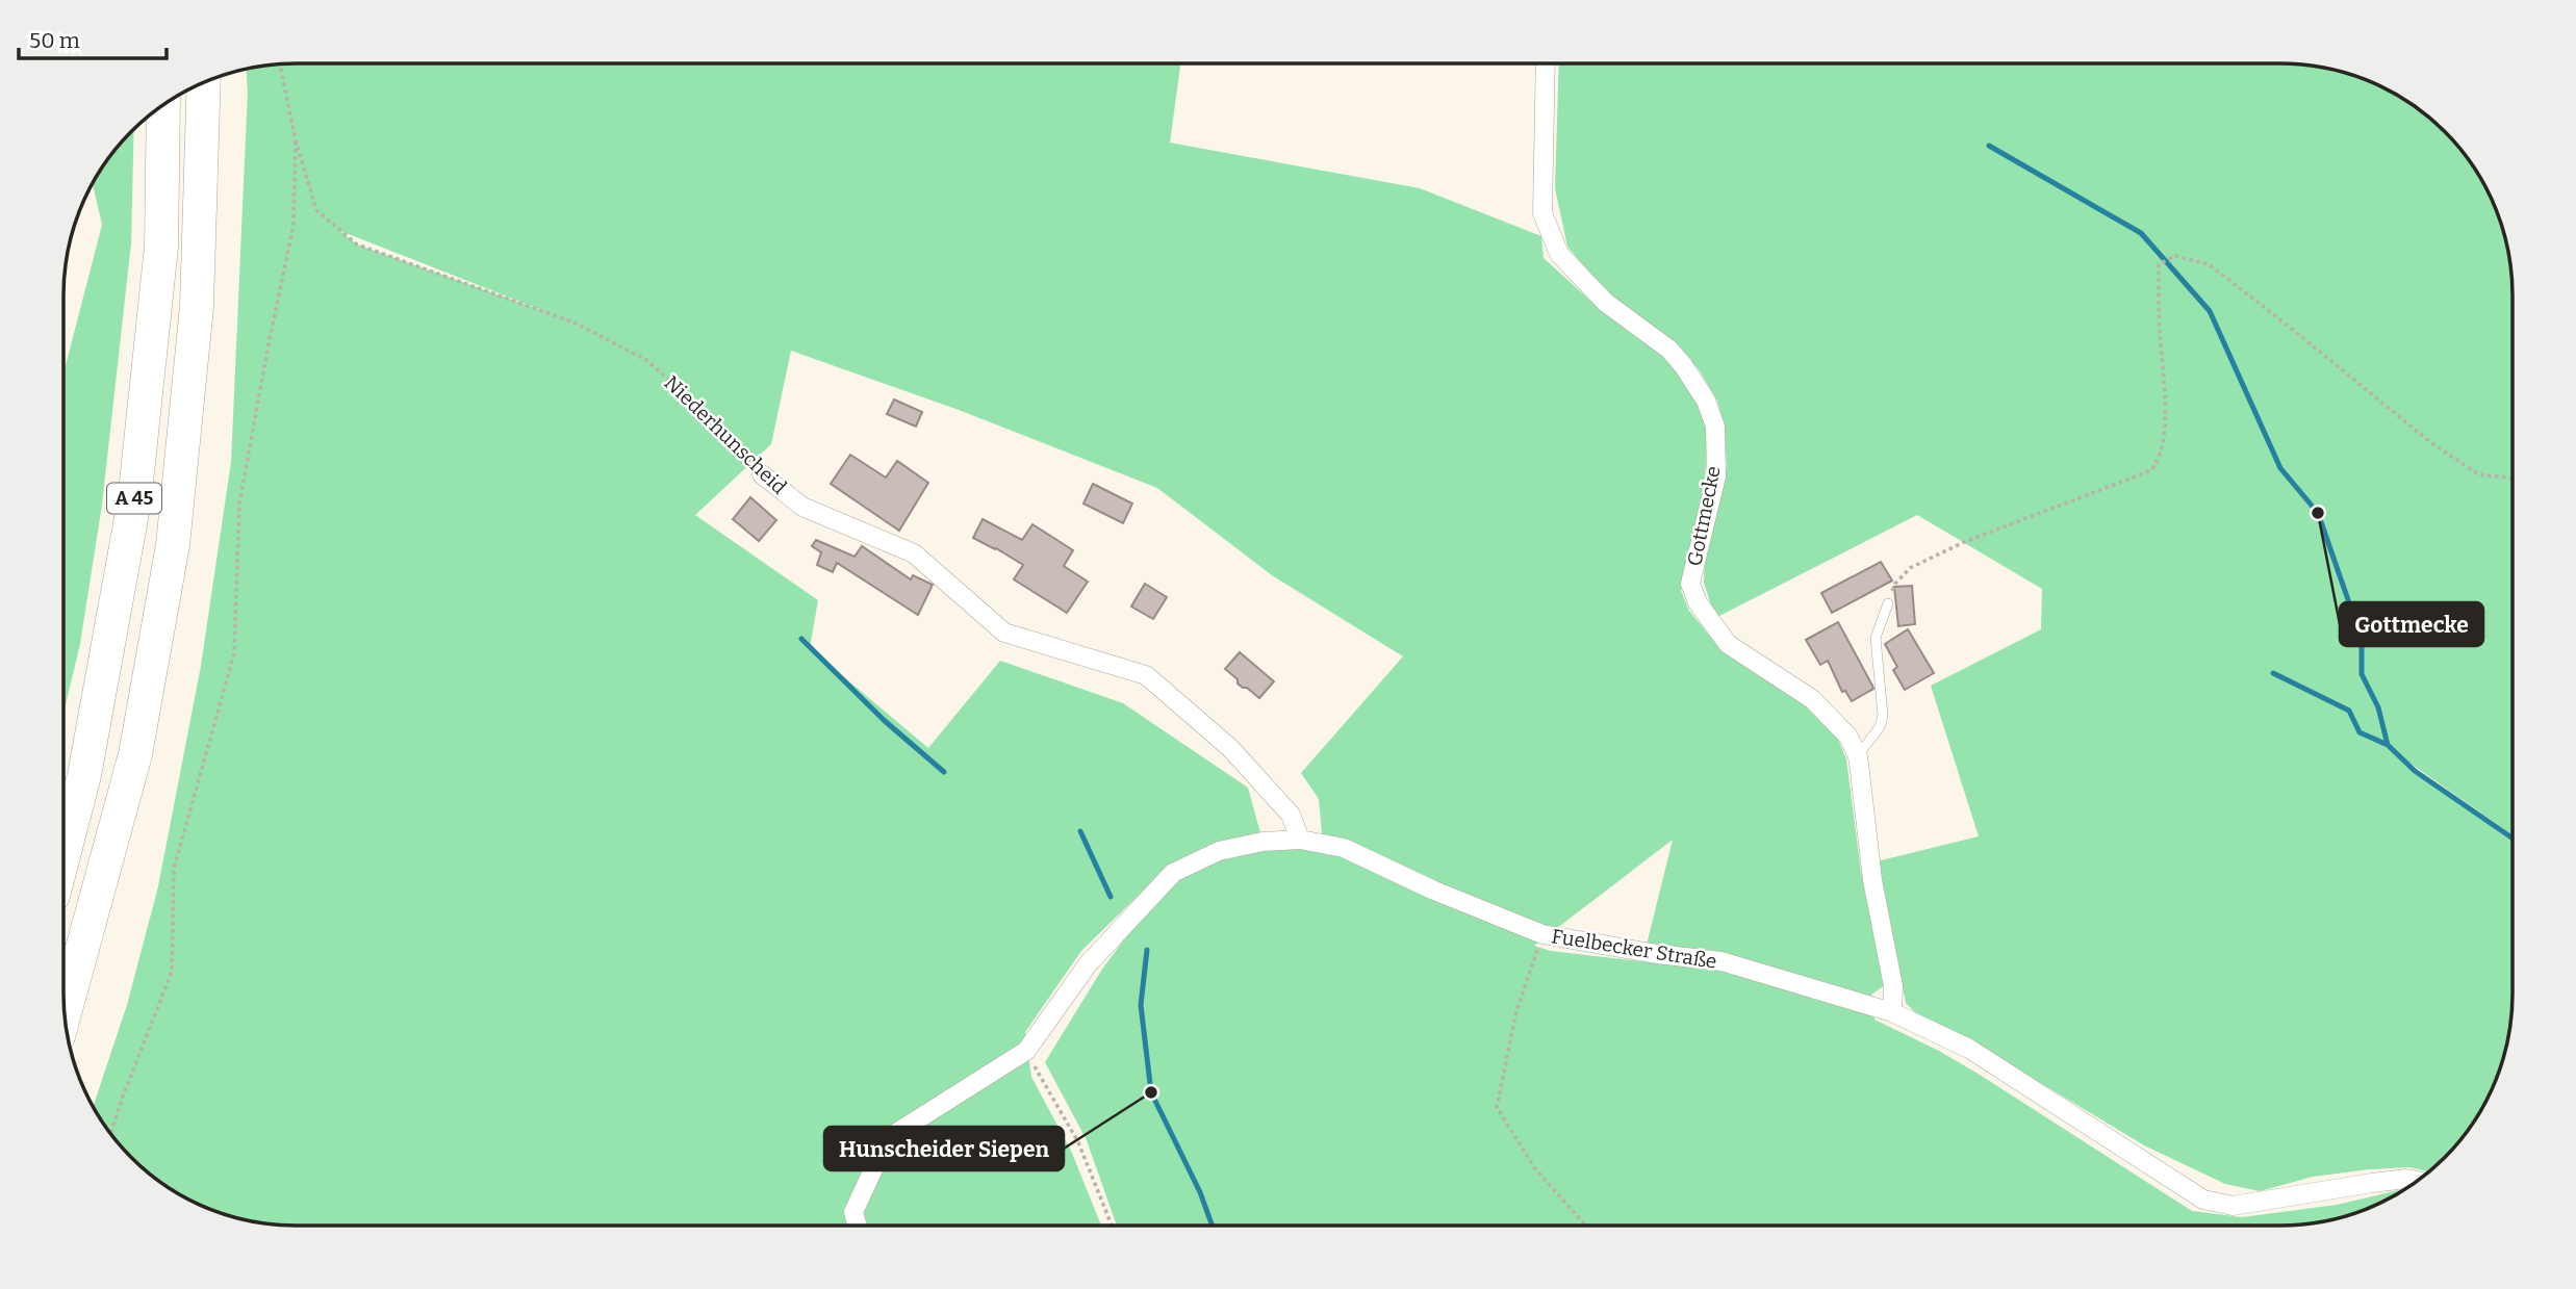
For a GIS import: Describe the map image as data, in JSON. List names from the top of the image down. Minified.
{"streets":{"highway":["A 45"],"street":["Niederhunscheid","Gottmecke","Fuelbecker Straße"]},"crossings":[["Niederhunscheid","Fuelbecker Straße"],["Gottmecke","Fuelbecker Straße"]],"places":["Gottmecke","Hunscheider Siepen"],"scale_bar":"50 m"}
